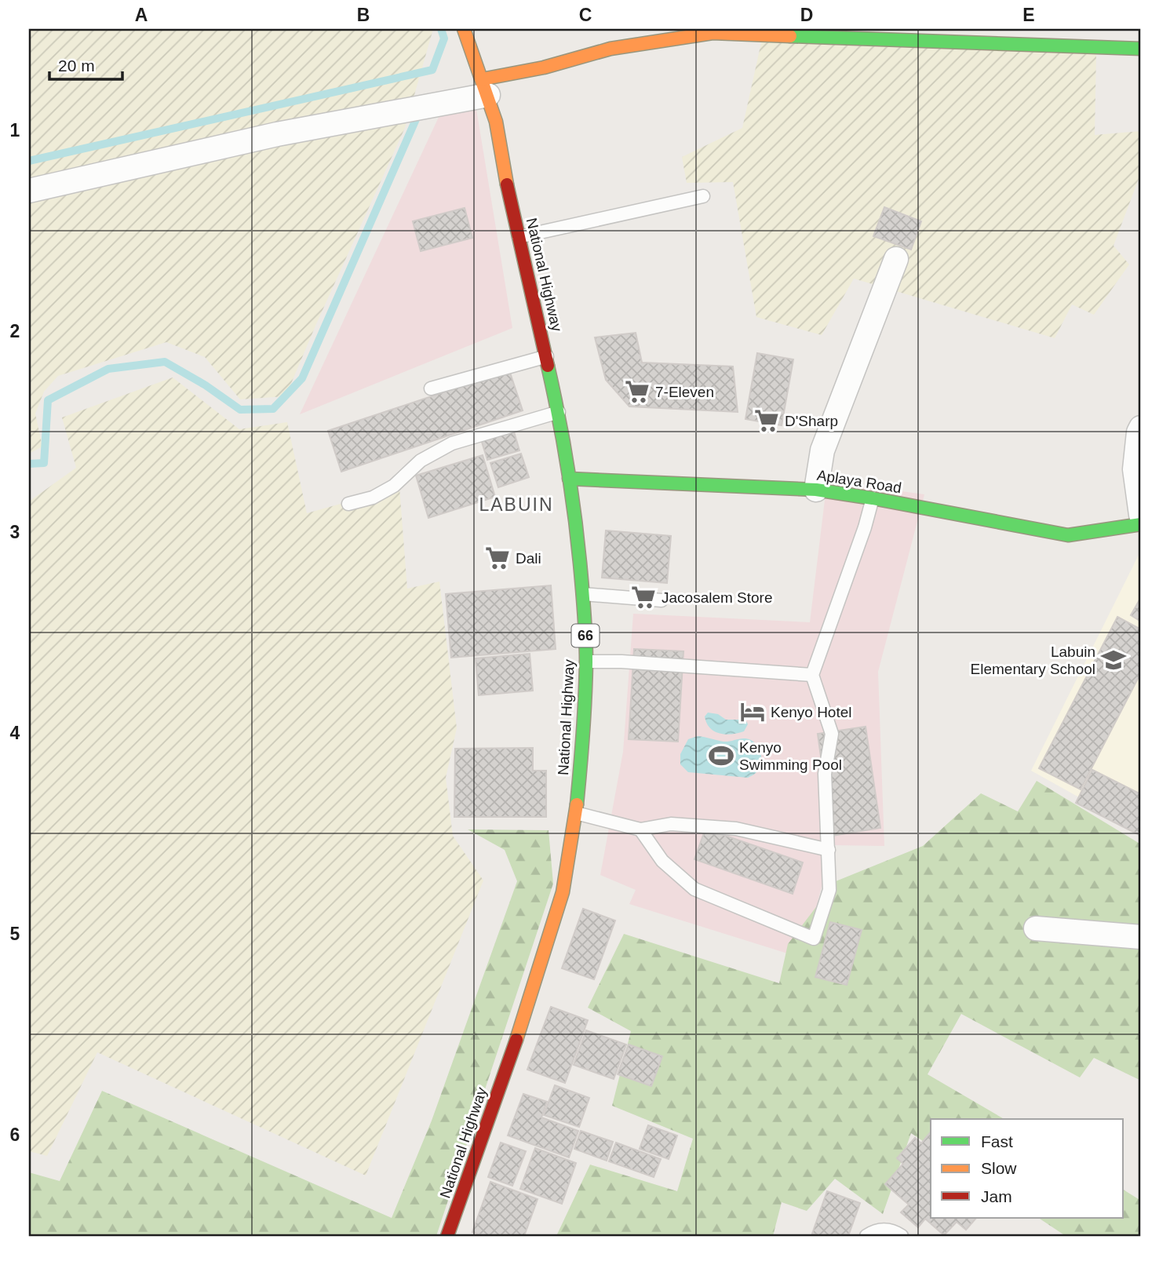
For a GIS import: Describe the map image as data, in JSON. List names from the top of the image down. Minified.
{"streets":{"main road":["National Highway","Aplaya Road","66"]},"crossings":[["National Highway","Aplaya Road"]],"districts":["LABUIN"],"places":{"supermarket":["7-Eleven","D'Sharp","Dali","Jacosalem Store"],"school or university":["Labuin Elementary School"],"hotel":["Kenyo Hotel"],"sports":["Kenyo Swimming Pool"]},"legend":["Fast","Slow","Jam"],"scale_bar":"20 m","grid":{"columns":["A","B","C","D","E"],"rows":["1","2","3","4","5","6"]}}
